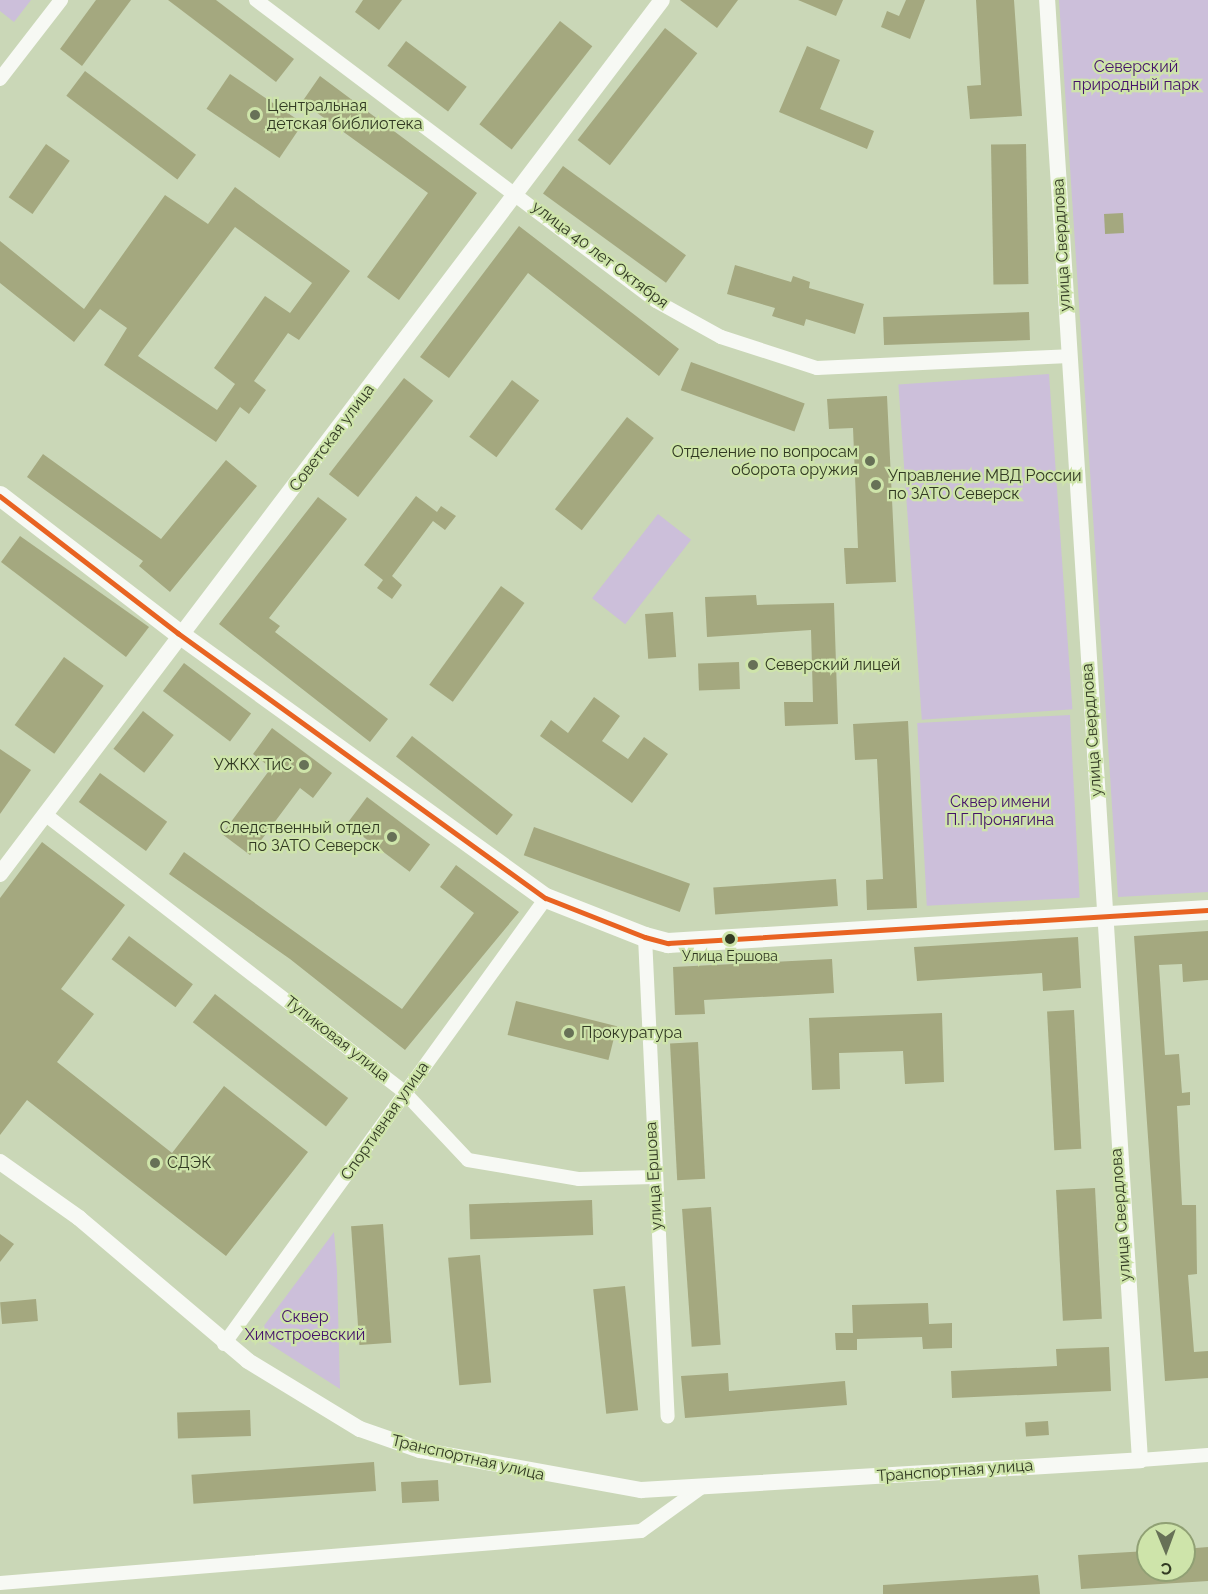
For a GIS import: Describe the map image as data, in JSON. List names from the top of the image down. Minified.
{"streets":{"street":["улица Свердлова","улица 40 лет Октября","Советская улица","Тупиковая улица","Спортивная улица","улица Ершова","Транспортная улица"]},"crossings":[["улица Свердлова","улица 40 лет Октября"],["улица Свердлова","Транспортная улица"],["улица 40 лет Октября","Советская улица"],["Советская улица","Тупиковая улица"],["Тупиковая улица","Спортивная улица"],["Тупиковая улица","улица Ершова"],["Спортивная улица","Транспортная улица"]],"parks":["Северский природный парк","Сквер имени П.Г.Пронягина","Сквер Химстроевский"],"places":["Центральная детская библиотека","Отделение по вопросам оборота оружия","Управление МВД России по ЗАТО Северск","Северский лицей","УЖКХ ТиС","Следственный отдел по ЗАТО Северск","Улица Ершова","Прокуратура","СДЭК"],"north":"bottom"}
